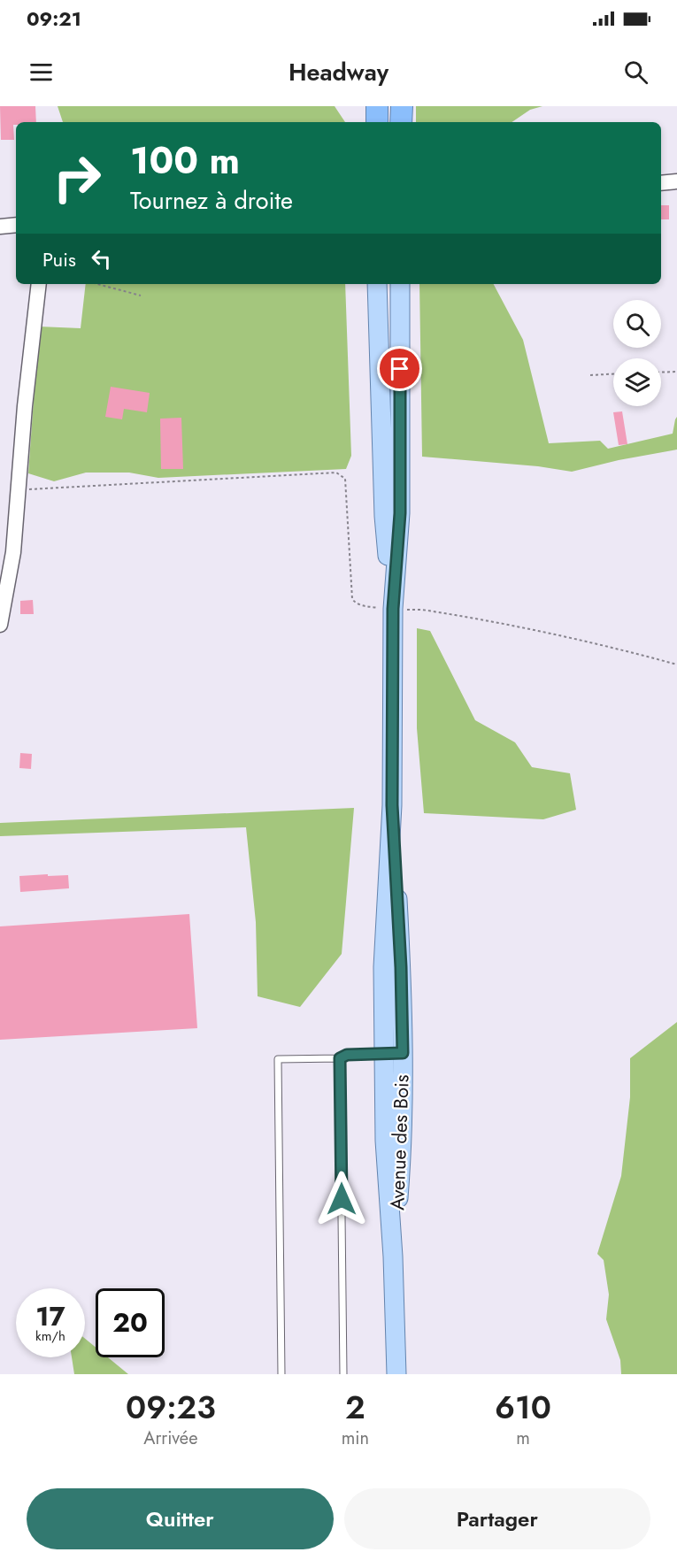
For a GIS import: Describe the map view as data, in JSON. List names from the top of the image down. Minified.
{"streets":{"main road":["Avenue des Bois"]},"page":{"status":"09:21","header":"Headway","turn":["100 m","Tournez à droite"],"then":"Puis","speed":"17 km/h","limit":"20","eta":["09:23","Arrivée","2","min","610","m"],"buttons":["Quitter","Partager"]}}
